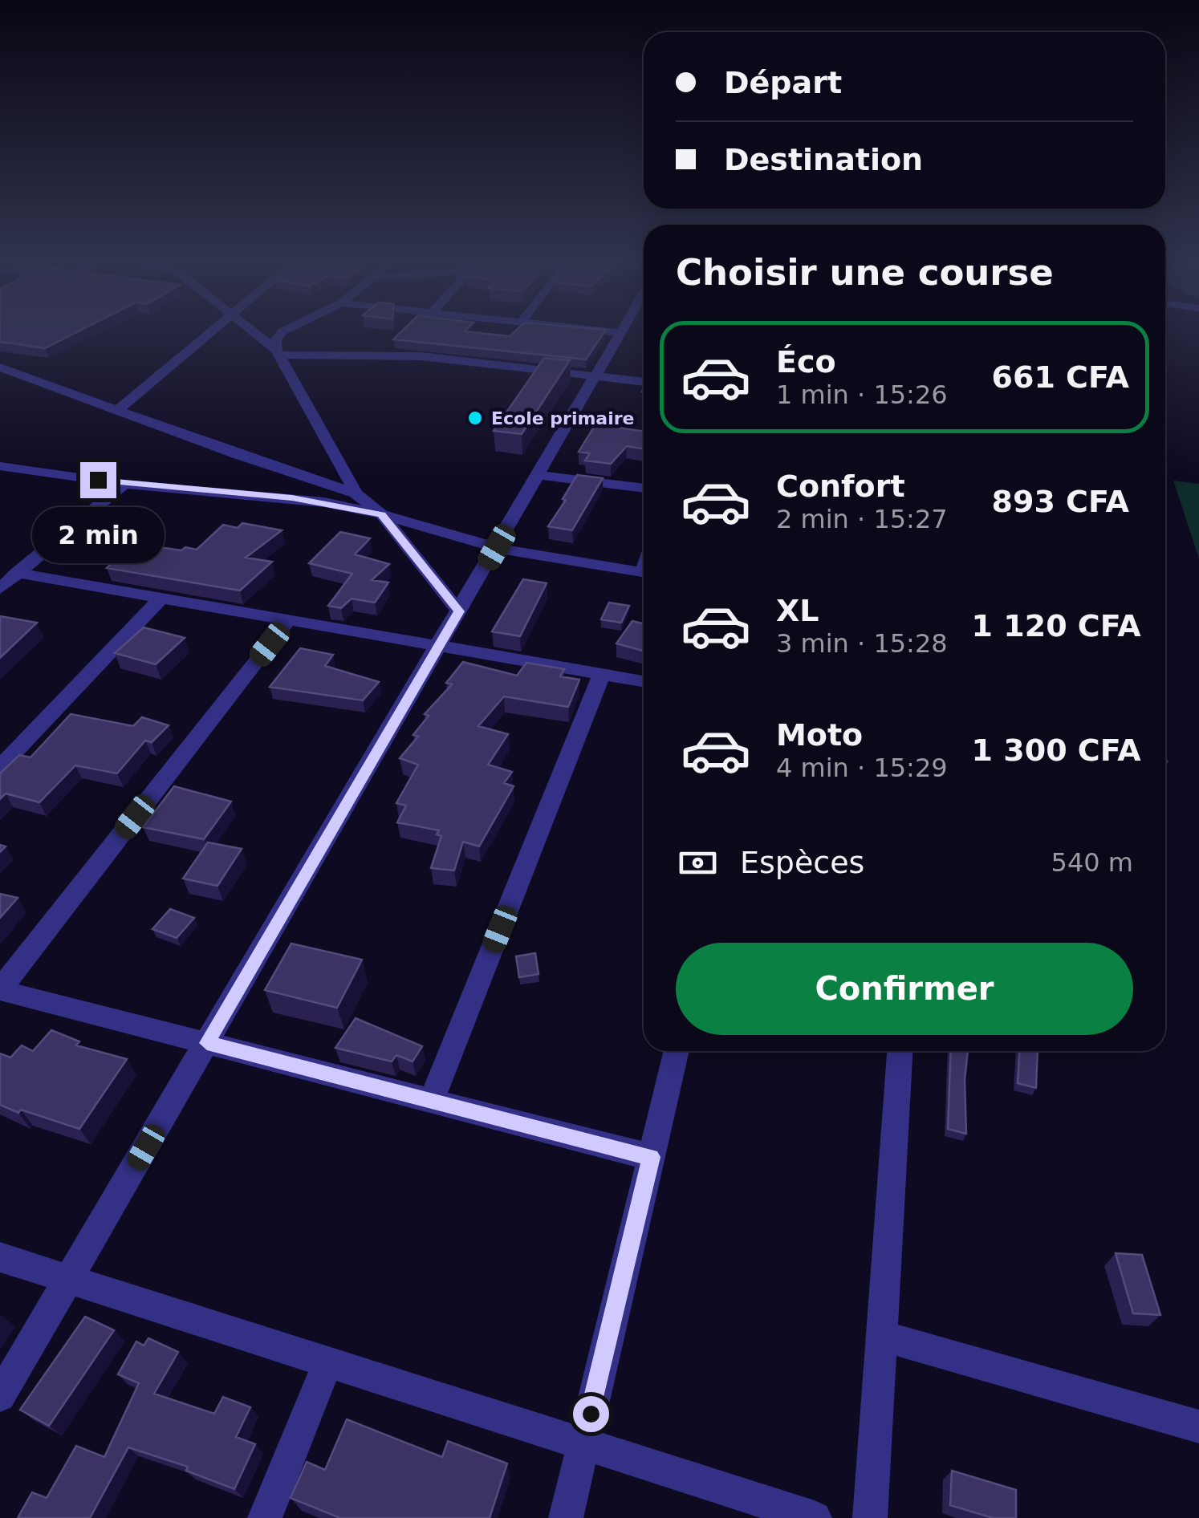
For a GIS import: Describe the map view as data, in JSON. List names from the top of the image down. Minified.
{"places":["Ecole primaire"],"page":{"banner":["Départ","Destination"],"heading":"Choisir une course","list":[{"name":"Éco","note":"1 min · 15:26","value":"661 CFA"},{"name":"Confort","note":"2 min · 15:27","value":"893 CFA"},{"name":"XL","note":"3 min · 15:28","value":"1 120 CFA"},{"name":"Moto","note":"4 min · 15:29","value":"1 300 CFA"}],"bubble":"2 min","pay":["Espèces","540 m"],"buttons":"Confirmer"}}
